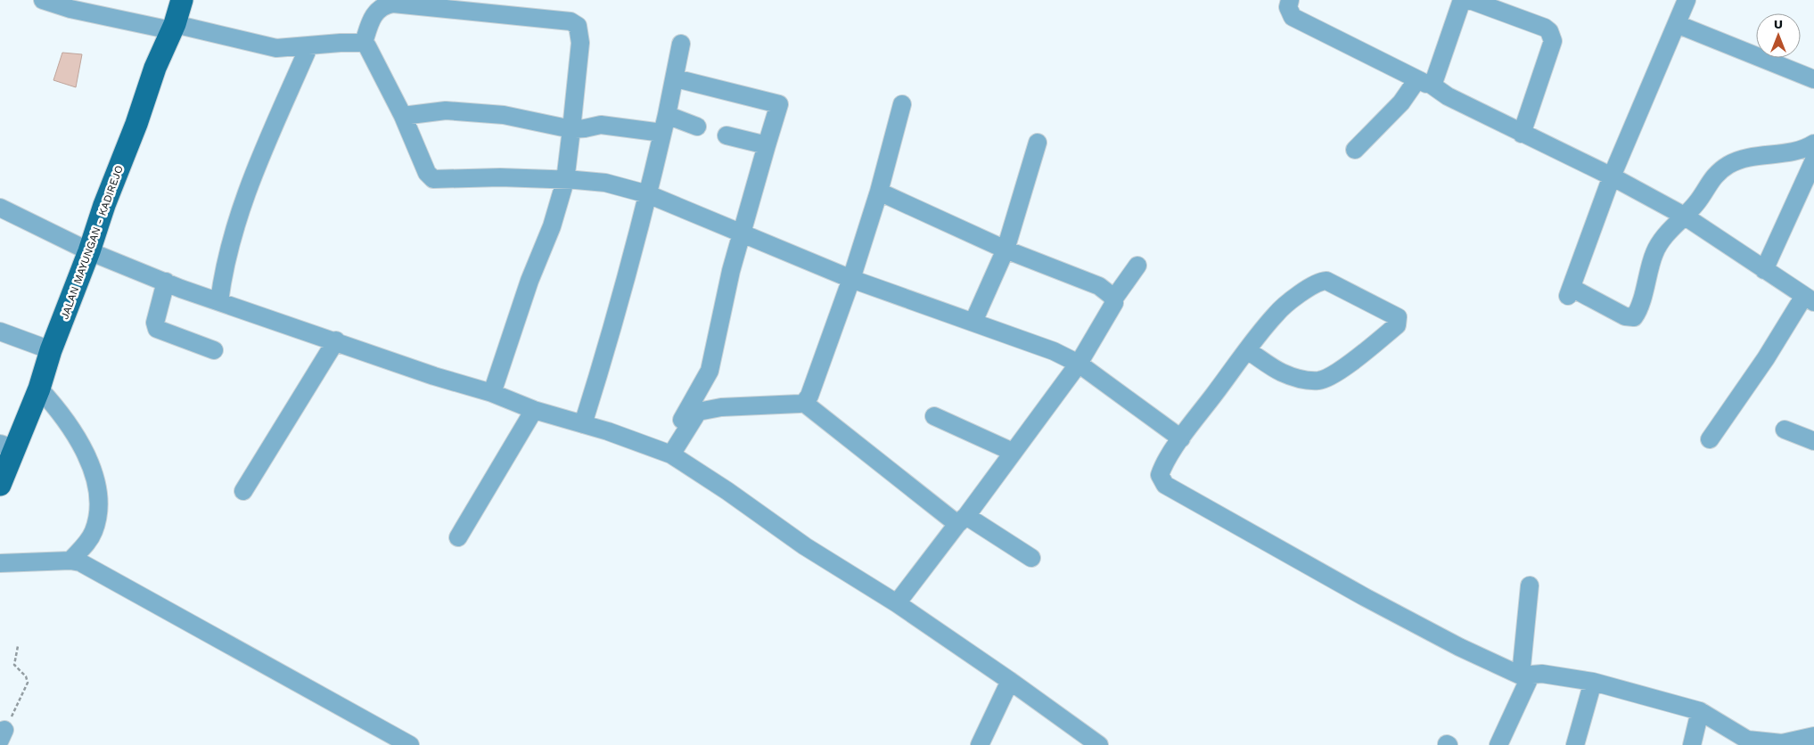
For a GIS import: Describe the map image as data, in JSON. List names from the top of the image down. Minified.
{"streets":{"main road":["JALAN MAYUNGAN - KADIREJO"]},"north":"top"}
